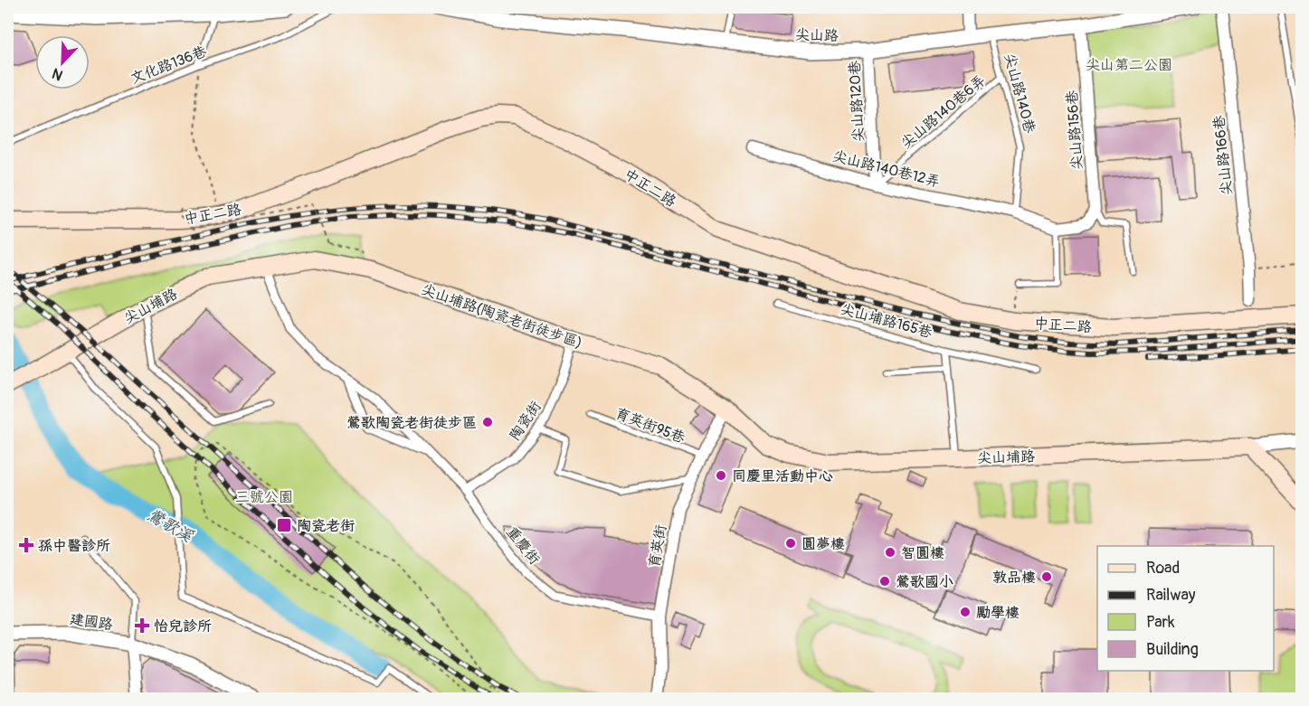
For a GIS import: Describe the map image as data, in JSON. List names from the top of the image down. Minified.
{"streets":{"main road":["中正二路","尖山埔路","尖山埔路(陶瓷老街徒步區)"],"street":["尖山路","尖山路120巷","尖山路156巷","尖山路166巷","尖山路140巷12弄","陶瓷街","重慶街","育英街","建國路"],"lane":["文化路136巷","尖山路140巷","尖山路140巷6弄","尖山埔路165巷","育英街95巷"]},"crossings":[["尖山路","尖山路140巷"],["尖山路","尖山路120巷"],["尖山路","尖山路156巷"],["尖山路140巷","尖山路140巷6弄"],["尖山路140巷","尖山路140巷12弄"],["尖山路120巷","尖山路140巷6弄"],["尖山路120巷","尖山路140巷12弄"],["尖山路140巷6弄","尖山路140巷12弄"],["尖山埔路","尖山埔路(陶瓷老街徒步區)"],["尖山埔路","尖山埔路165巷"],["尖山埔路","重慶街"],["尖山埔路","育英街"],["尖山埔路(陶瓷老街徒步區)","陶瓷街"],["尖山埔路(陶瓷老街徒步區)","重慶街"],["尖山埔路(陶瓷老街徒步區)","育英街"],["陶瓷街","重慶街"],["育英街95巷","育英街"],["重慶街","育英街"]],"water":["鶯歌溪"],"parks":["尖山第二公園","三號公園"],"places":{"other":["鶯歌陶瓷老街徒步區","同慶里活動中心","圓夢樓","智圓樓","敦品樓","鶯歌國小","勵學樓"],"transit":["陶瓷老街"],"health":["孫中醫診所","怡兒診所"]},"legend":["Road","Railway","Park","Building"],"north":"bottom left"}
